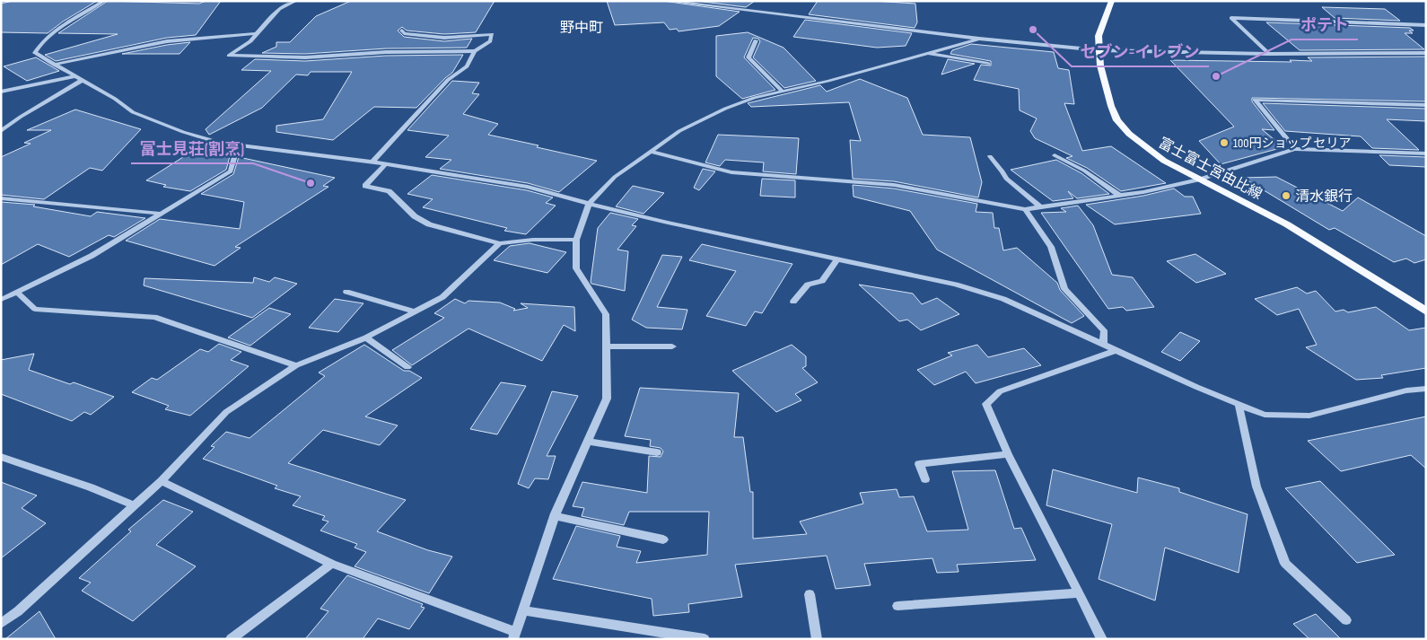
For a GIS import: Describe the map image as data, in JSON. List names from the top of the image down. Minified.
{"streets":{"main road":["富士富士宮由比線"]},"districts":["野中町"],"places":["セブン-イレブン","ポテト","100円ショップ セリア","富士見荘(割烹)","清水銀行"]}
